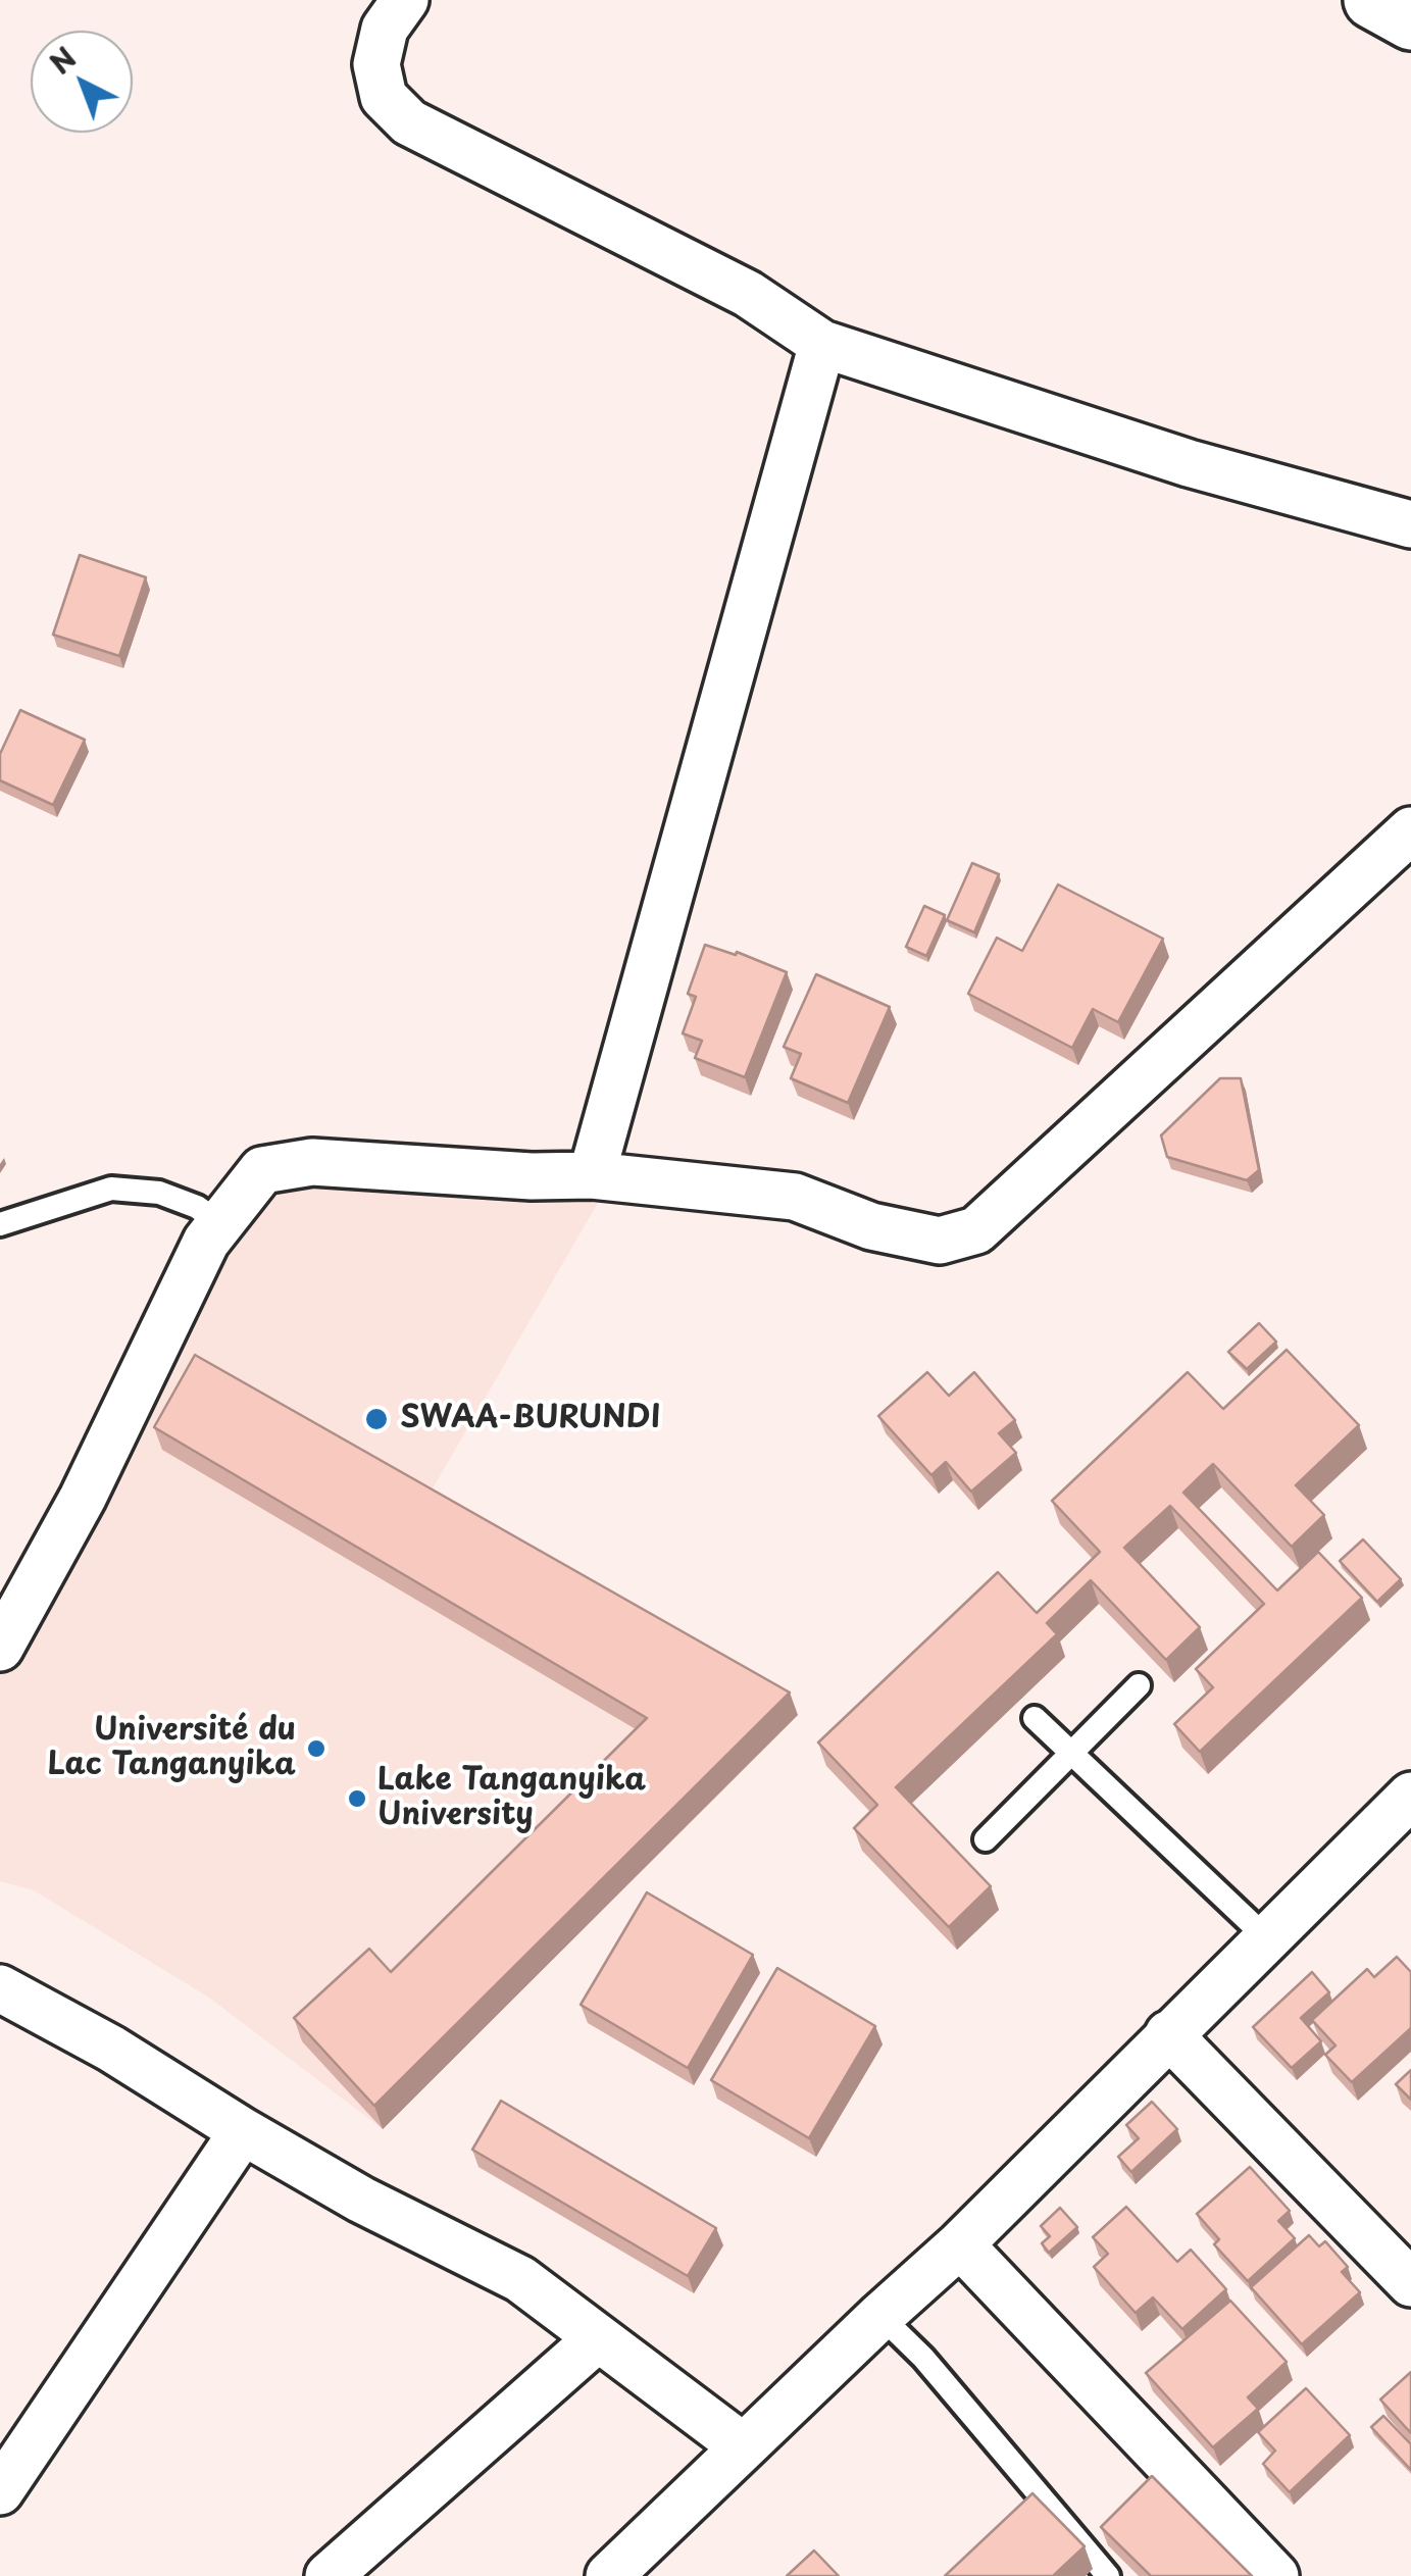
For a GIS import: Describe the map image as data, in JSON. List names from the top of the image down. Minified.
{"places":["SWAA-BURUNDI","Université du Lac Tanganyika","Lake Tanganyika University"],"north":"top left"}
